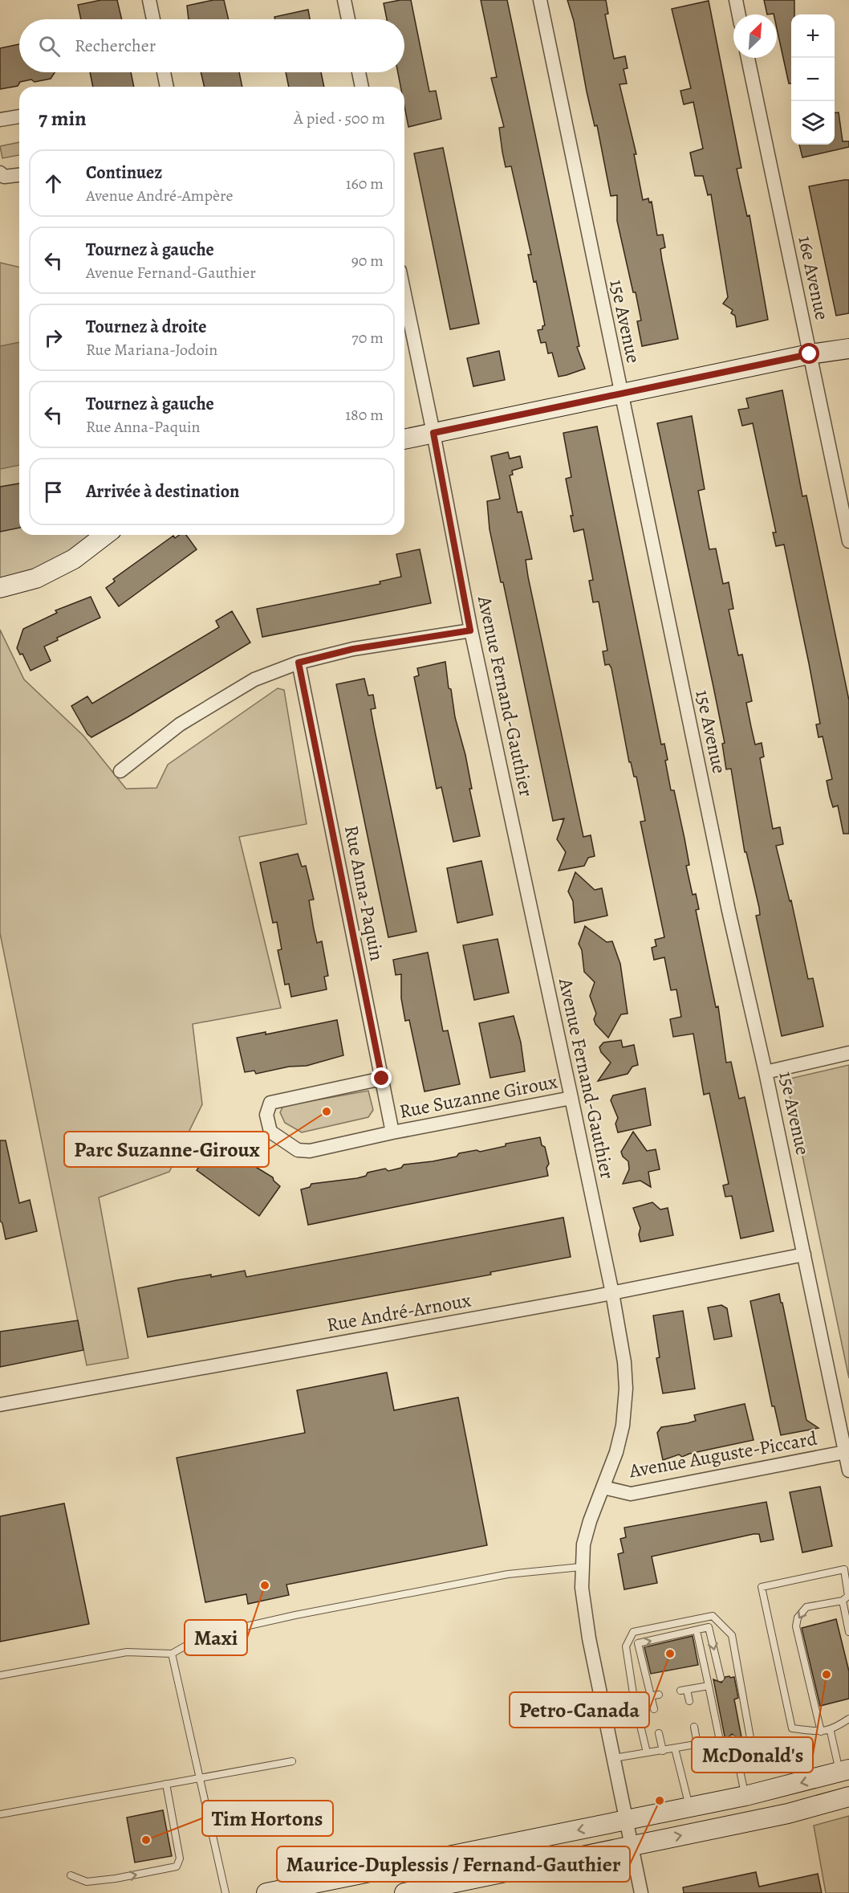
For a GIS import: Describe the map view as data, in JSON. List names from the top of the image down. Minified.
{"streets":{"street":["16e Avenue","15e Avenue","Avenue Fernand-Gauthier","Rue Anna-Paquin","Rue Suzanne Giroux","Rue André-Arnoux","Avenue Auguste-Piccard"]},"crossings":[["15e Avenue","Rue André-Arnoux"],["15e Avenue","Avenue Auguste-Piccard"],["Avenue Fernand-Gauthier","Rue Suzanne Giroux"],["Avenue Fernand-Gauthier","Rue André-Arnoux"],["Avenue Fernand-Gauthier","Avenue Auguste-Piccard"],["Rue Anna-Paquin","Rue Suzanne Giroux"]],"places":["Parc Suzanne-Giroux","Maxi","Petro-Canada","McDonald's","Maurice-Duplessis / Fernand-Gauthier","Tim Hortons"],"north":"top right","page":{"map_buttons":["+","−"],"search":"Rechercher","heading":["7 min","À pied · 500 m"],"list":[["Continuez","Avenue André-Ampère","160 m"],["Tournez à gauche","Avenue Fernand-Gauthier","90 m"],["Tournez à droite","Rue Mariana-Jodoin","70 m"],["Tournez à gauche","Rue Anna-Paquin","180 m"],"Arrivée à destination"]}}
